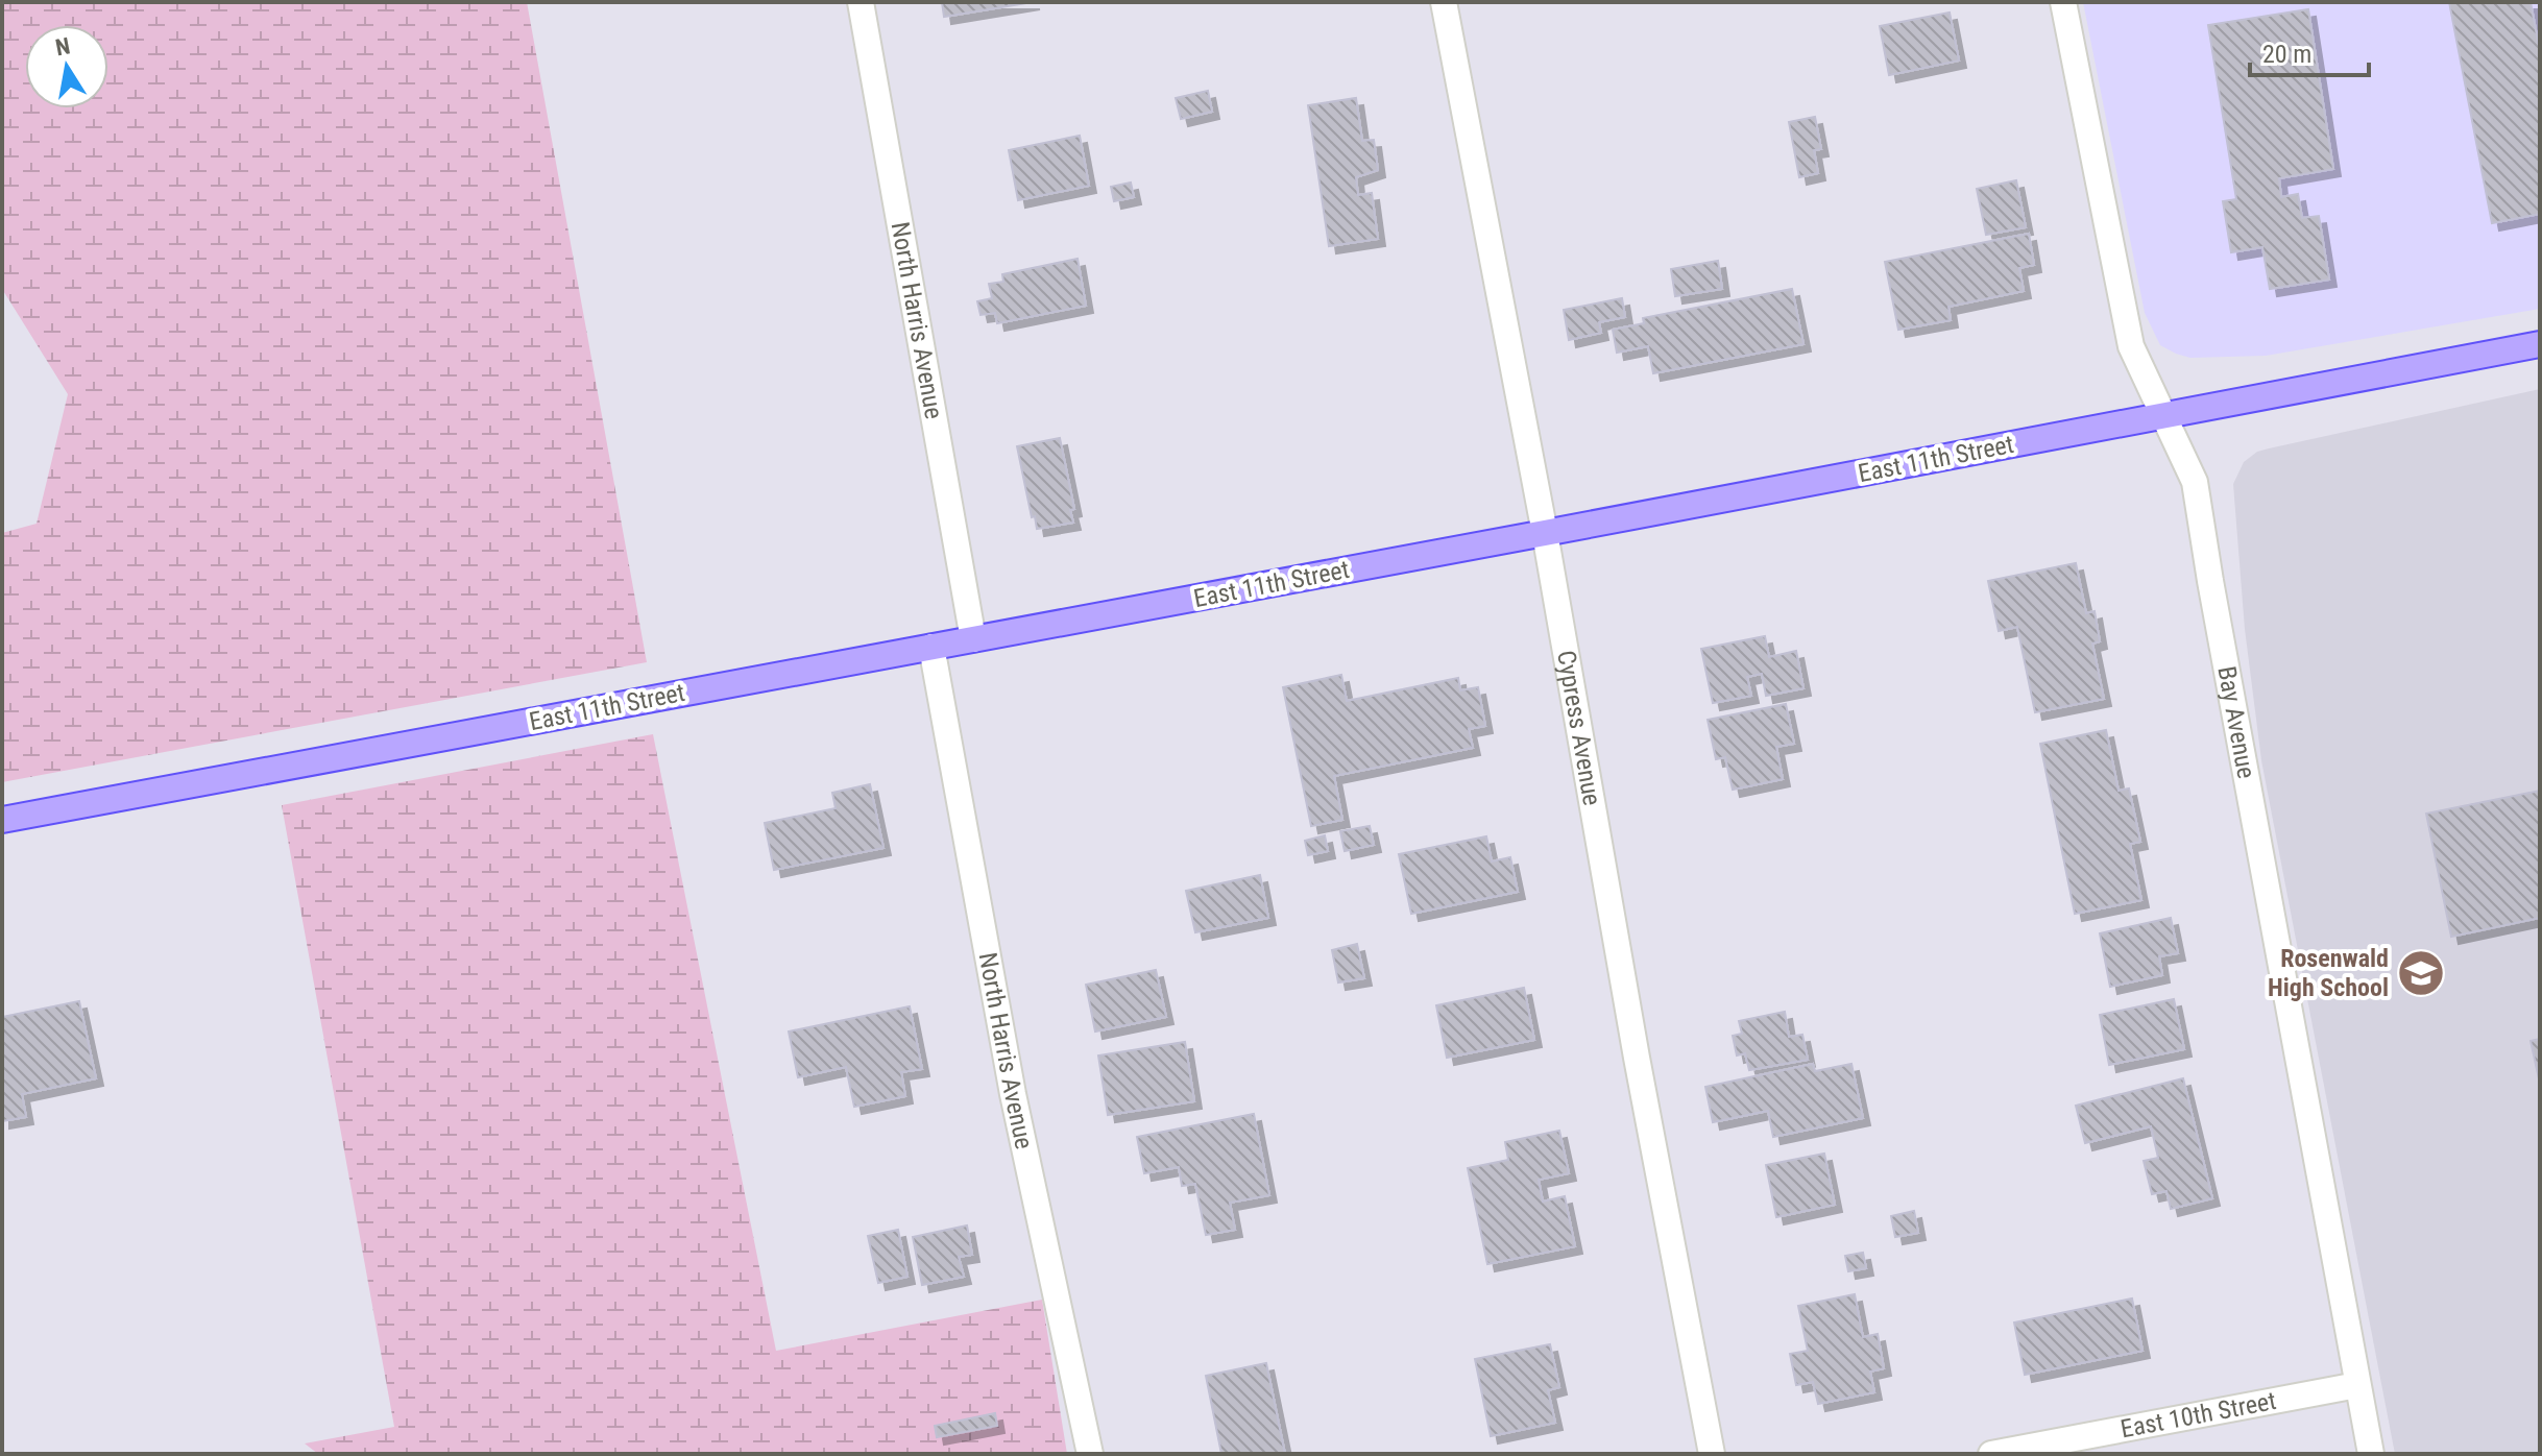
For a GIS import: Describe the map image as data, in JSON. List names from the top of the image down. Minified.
{"streets":{"main road":["East 11th Street"],"street":["North Harris Avenue","Bay Avenue","Cypress Avenue","East 10th Street"]},"crossings":[["North Harris Avenue","East 11th Street"],["East 11th Street","Bay Avenue"],["East 11th Street","Cypress Avenue"],["Bay Avenue","East 10th Street"]],"places":{"school or university":["Rosenwald High School"]},"scale_bar":"20 m","north":"top"}
